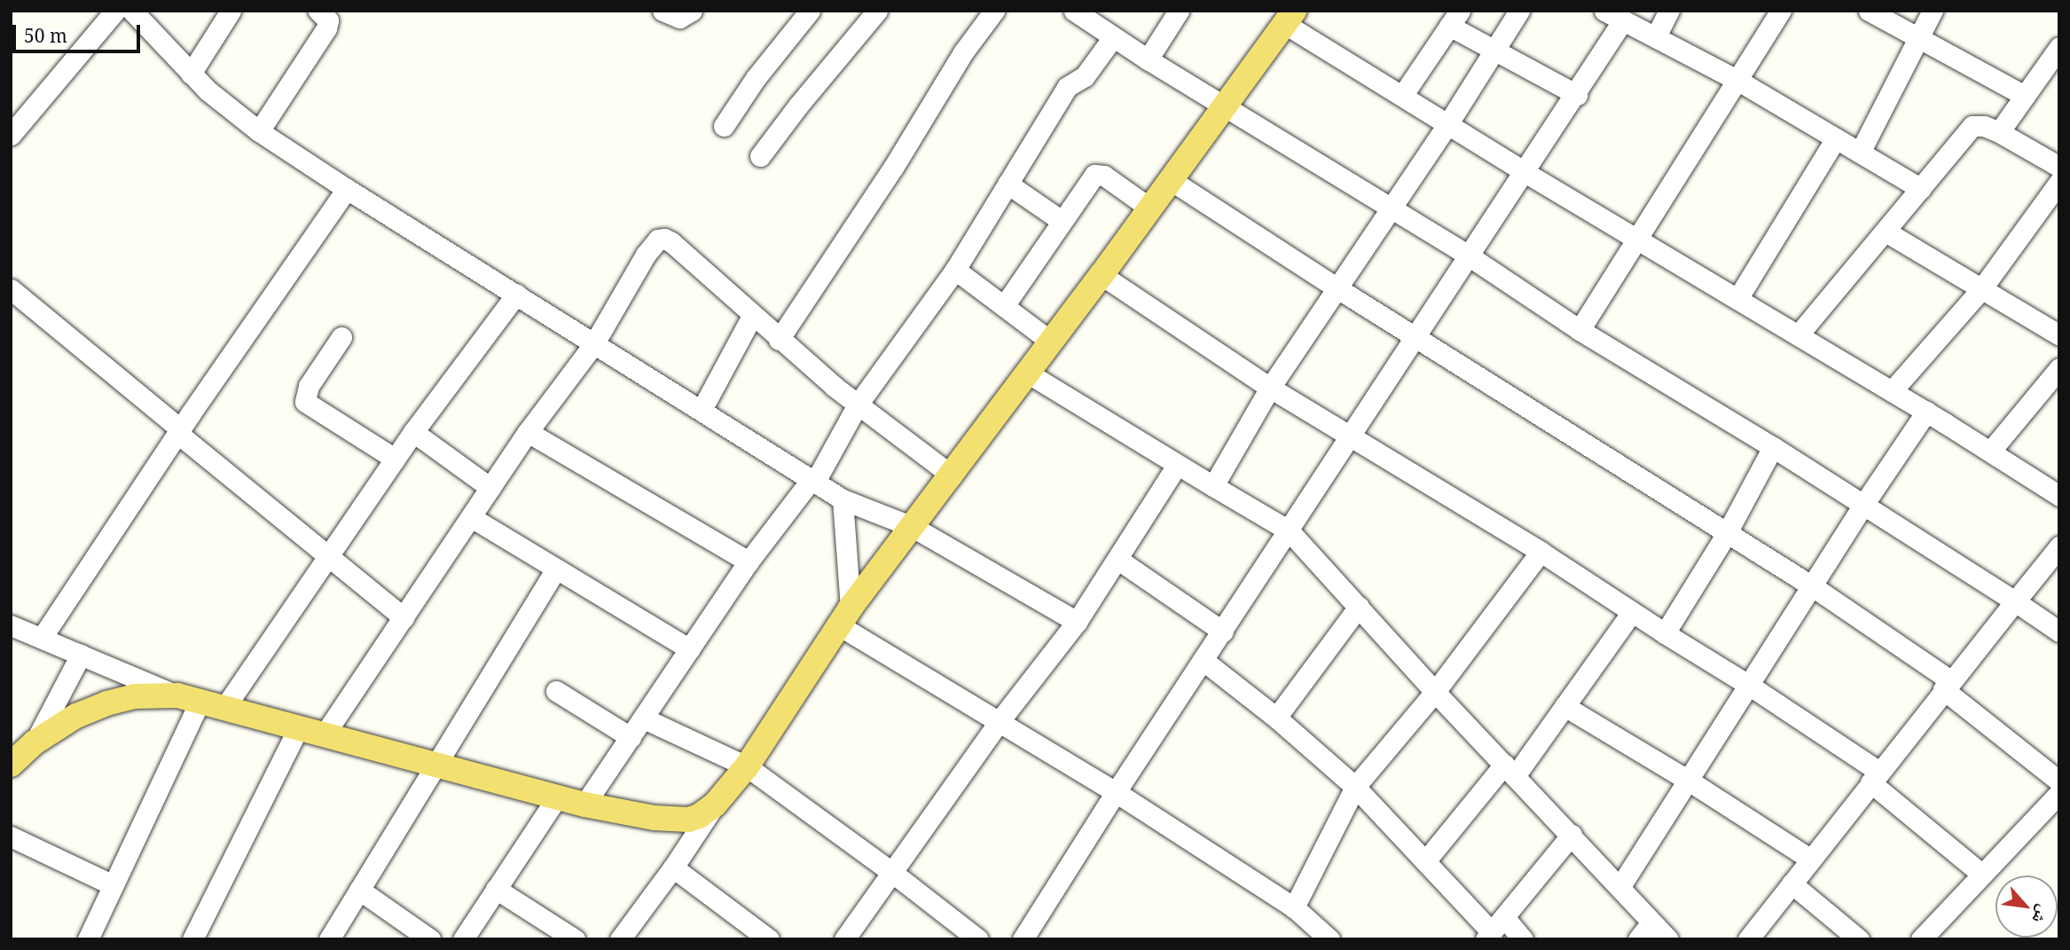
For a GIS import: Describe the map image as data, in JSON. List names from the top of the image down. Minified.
{"scale_bar":"50 m","north":"bottom right"}
